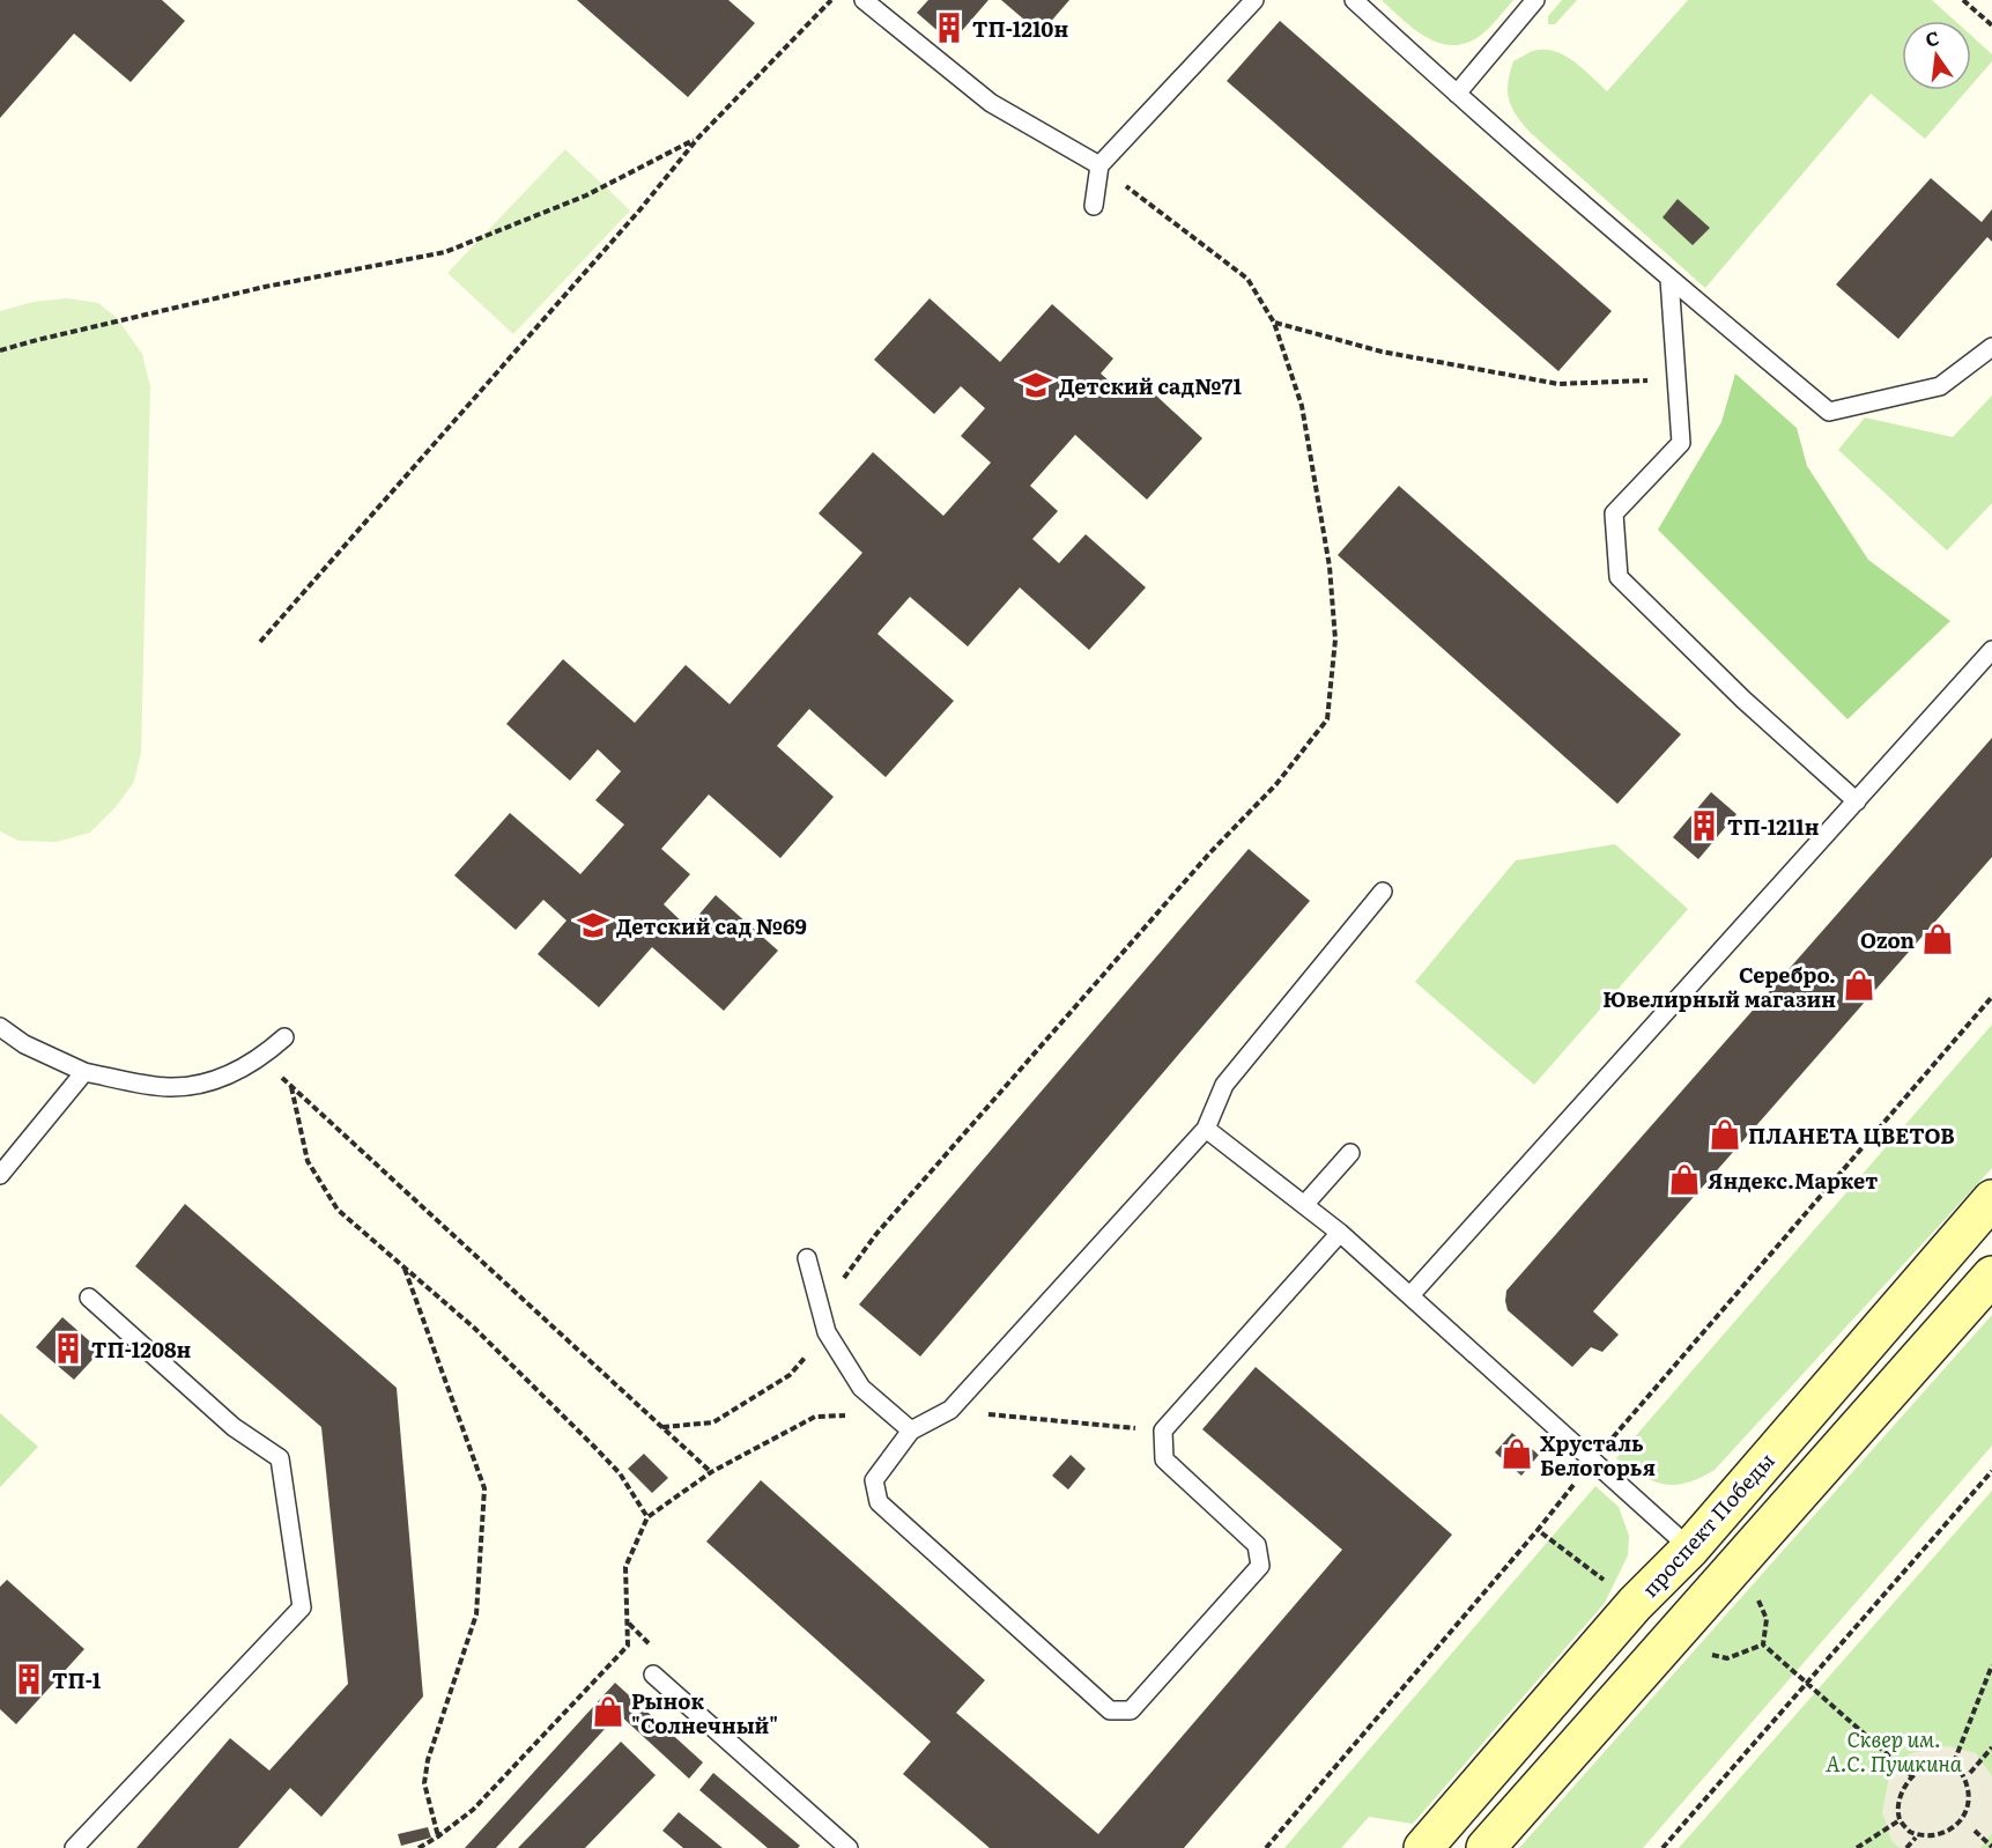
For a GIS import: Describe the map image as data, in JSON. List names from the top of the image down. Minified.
{"streets":{"main road":["проспект Победы"]},"parks":["Сквер им. А.С. Пушкина"],"places":{"building":["ТП-1210н","ТП-1211н","ТП-1208н","ТП-1"],"school or university":["Детский сад№71","Детский сад №69"],"shop":["Ozon","Серебро. Ювелирный магазин","ПЛАНЕТА ЦВЕТОВ","Яндекс.Маркет","Хрусталь Белогорья","Рынок \"Солнечный\""]},"north":"top"}
